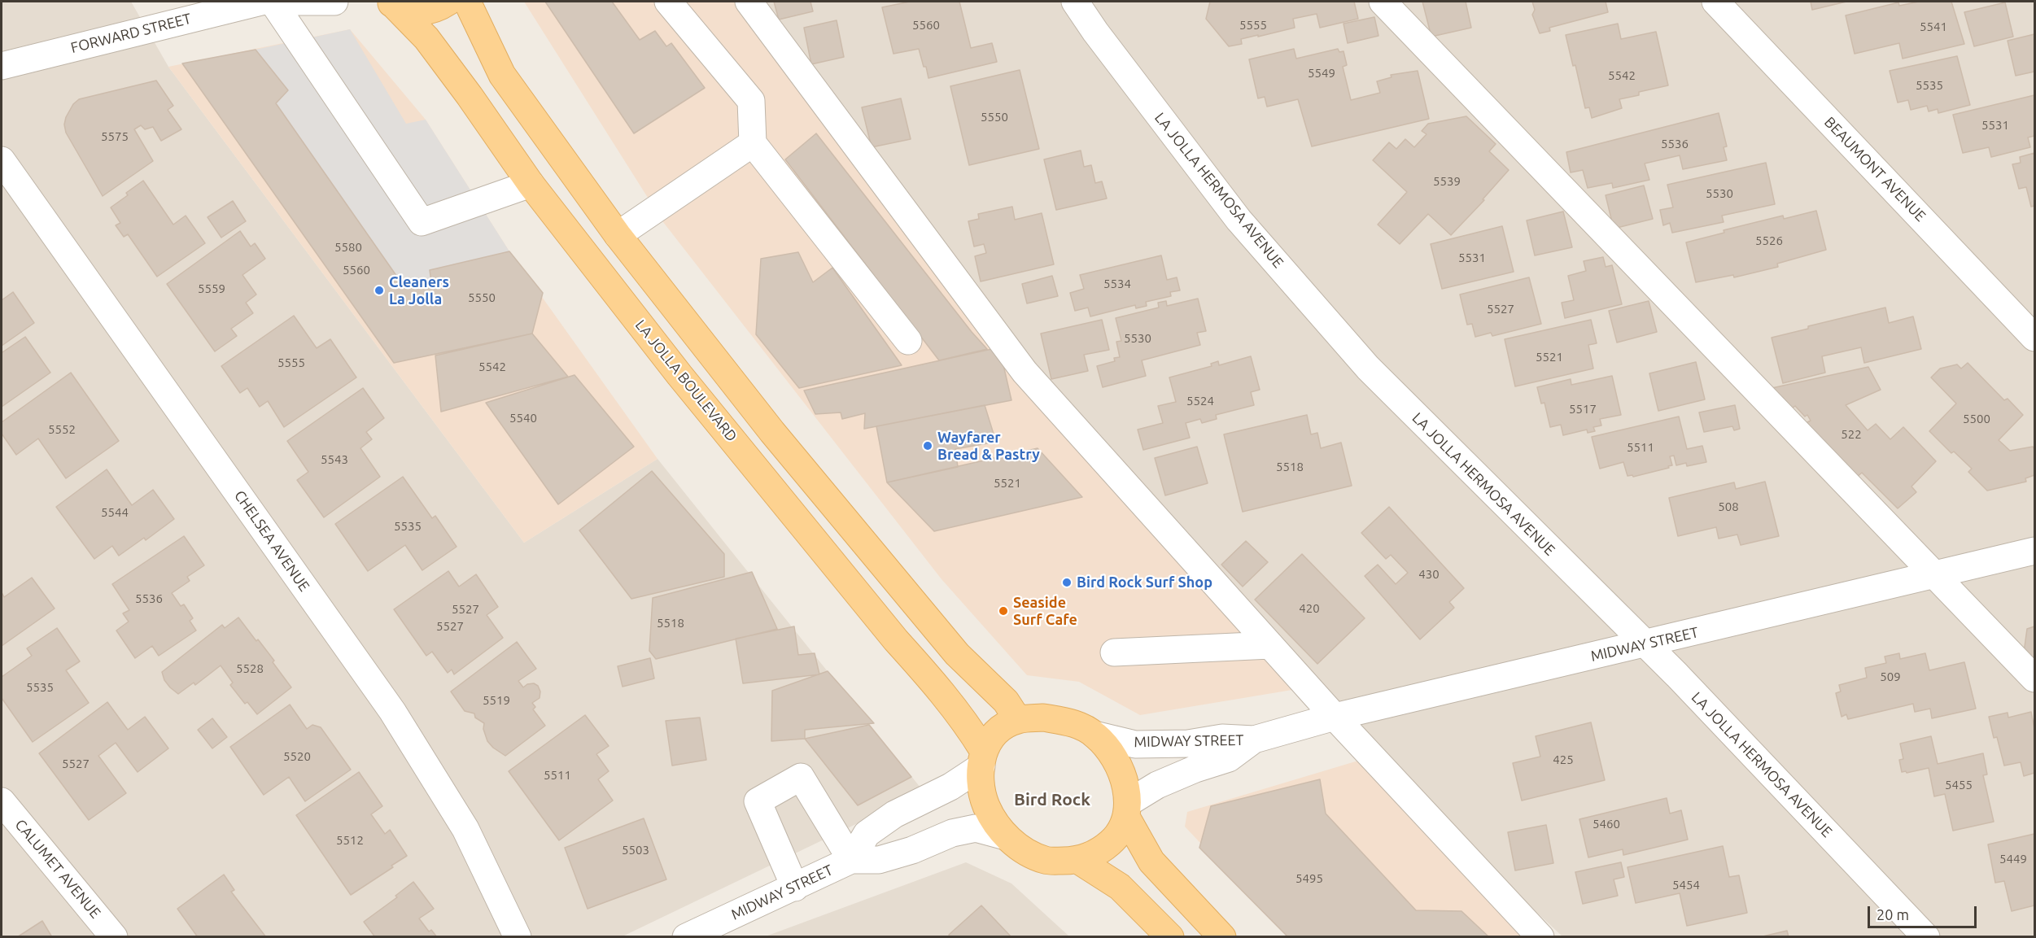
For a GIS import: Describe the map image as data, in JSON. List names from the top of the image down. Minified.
{"streets":{"main road":["LA JOLLA BOULEVARD"],"street":["FORWARD STREET","BEAUMONT AVENUE","LA JOLLA HERMOSA AVENUE","CHELSEA AVENUE","MIDWAY STREET","CALUMET AVENUE"]},"crossings":[["LA JOLLA HERMOSA AVENUE","MIDWAY STREET"],["LA JOLLA BOULEVARD","MIDWAY STREET"]],"districts":["Bird Rock"],"places":["Cleaners La Jolla","Wayfarer Bread & Pastry","Bird Rock Surf Shop","Seaside Surf Cafe"],"house_numbers":["5560","5555","5541","5549","5542","5535","5550","5531","5575","5536","5539","5530","5526","5580","5531","5560","5534","5559","5550","5527","5530","5521","5555","5542","5524","5517","5540","5500","5552","522","5511","5543","5518","5521","508","5544","5535","430","5536","420","5527","5518","5527","5528","509","5535","5519","5520","425","5527","5511","5455","5460","5512","5503","5449","5495","5454"],"scale_bar":"20 m"}
